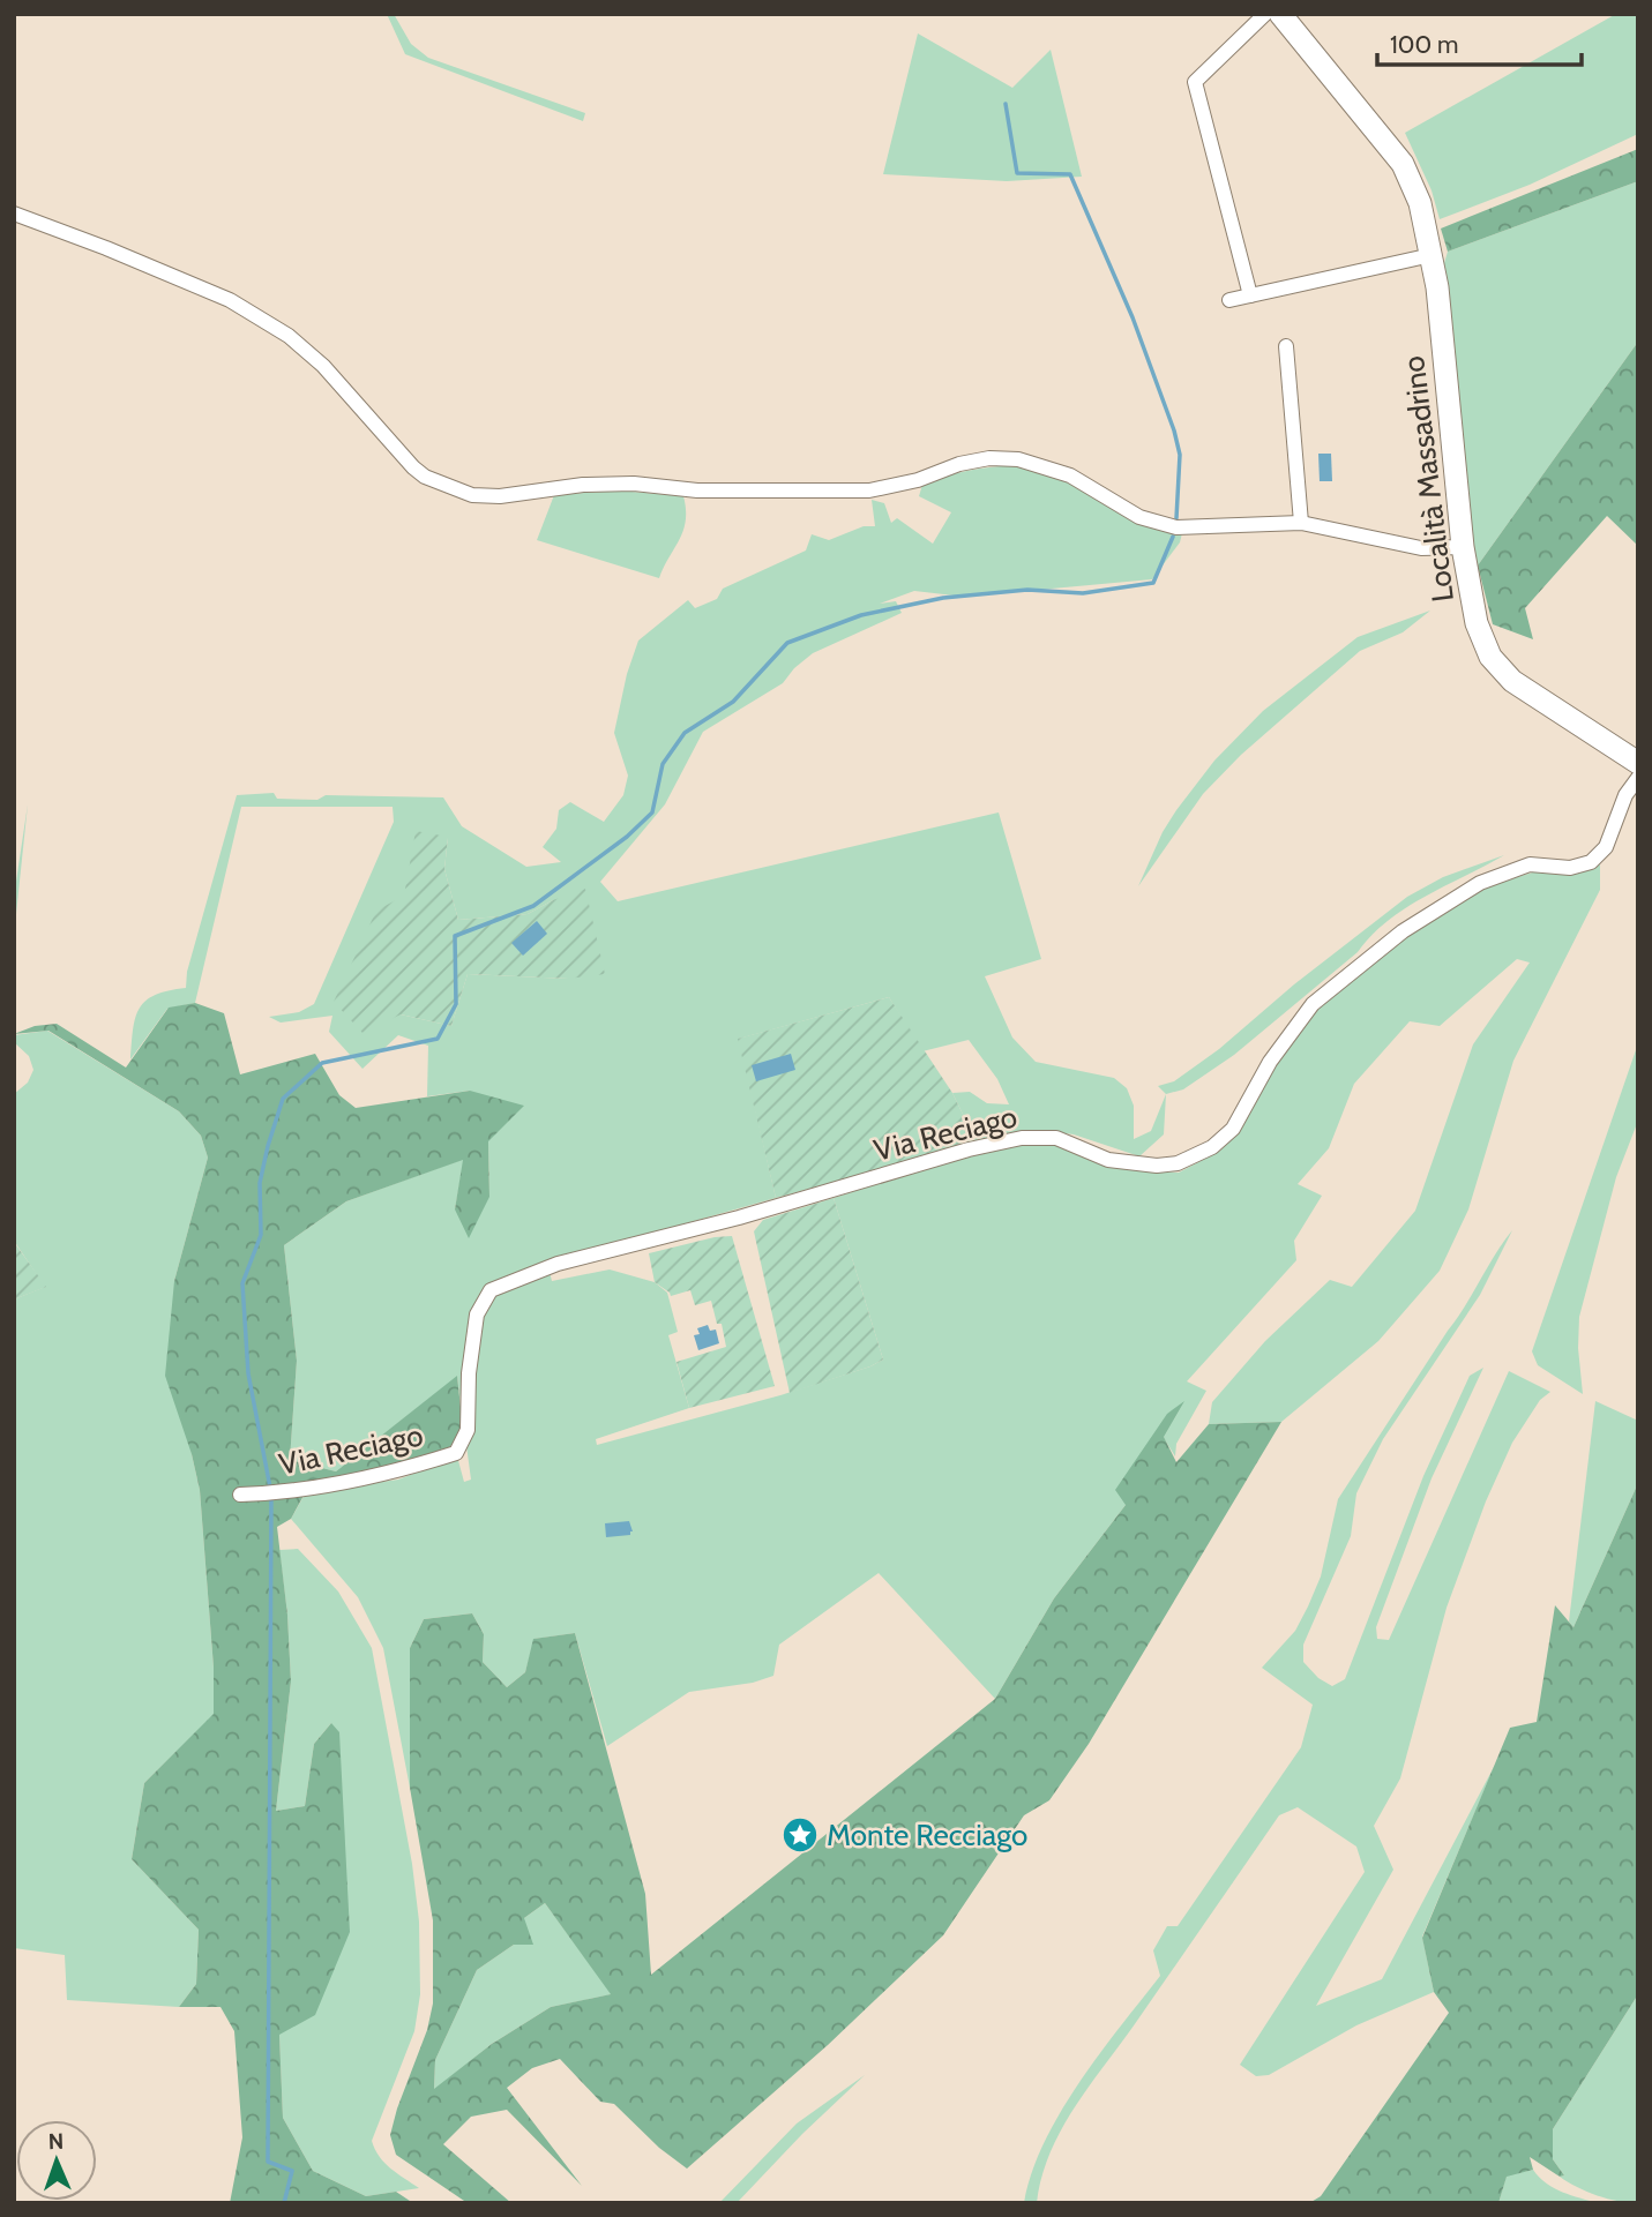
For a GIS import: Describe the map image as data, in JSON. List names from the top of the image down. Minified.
{"streets":{"main road":["Località Massadrino"],"street":["Via Reciago"]},"places":{"place":["Monte Recciago"]},"scale_bar":"100 m","north":"top"}
